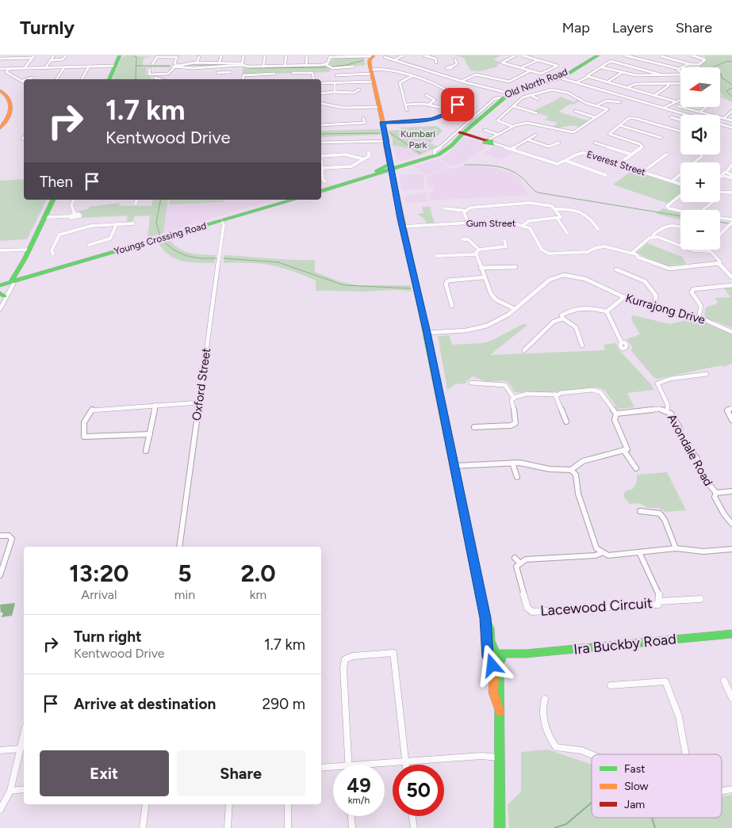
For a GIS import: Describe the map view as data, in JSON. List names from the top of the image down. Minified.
{"streets":{"main road":["Old North Road","Youngs Crossing Road","Ira Buckby Road"],"street":["Everest Street","Gum Street","Kurrajong Drive","Oxford Street","Avondale Road","Lacewood Circuit"]},"crossings":[["Youngs Crossing Road","Oxford Street"]],"parks":["Kumbari Park"],"legend":["Fast","Slow","Jam"],"north":"left","page":{"header":"Turnly","nav":["Map","Layers","Share"],"map_buttons":["+","−"],"turn":["1.7 km","Kentwood Drive"],"then":"Then","eta":["13:20","Arrival","5","min","2.0","km"],"list":[{"name":"Turn right","note":"Kentwood Drive","value":"1.7 km"},{"name":"Arrive at destination","value":"290 m"}],"buttons":["Exit","Share"],"speed":"49 km/h","limit":"50"}}
